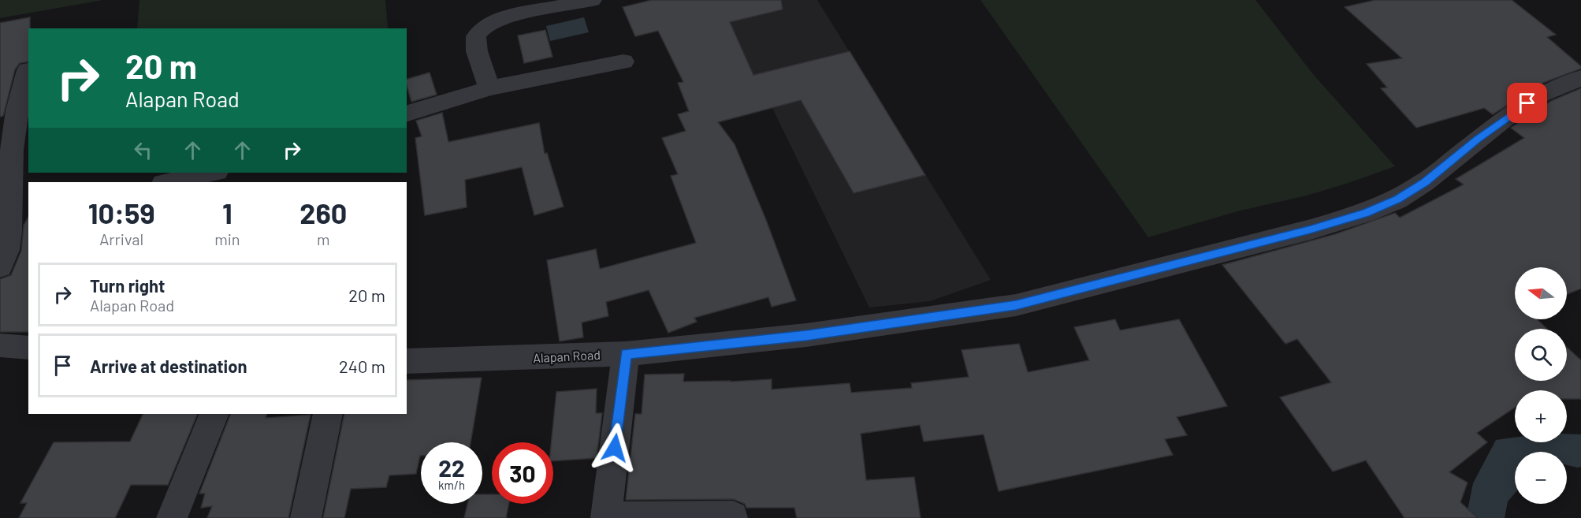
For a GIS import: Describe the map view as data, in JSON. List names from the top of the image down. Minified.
{"streets":{"street":["Alapan Road"]},"north":"left","page":{"turn":["20 m","Alapan Road"],"eta":["10:59","Arrival","1","min","260","m"],"list":[{"name":"Turn right","note":"Alapan Road","value":"20 m"},{"name":"Arrive at destination","value":"240 m"}],"map_buttons":["+","−"],"speed":"22 km/h","limit":"30"}}
